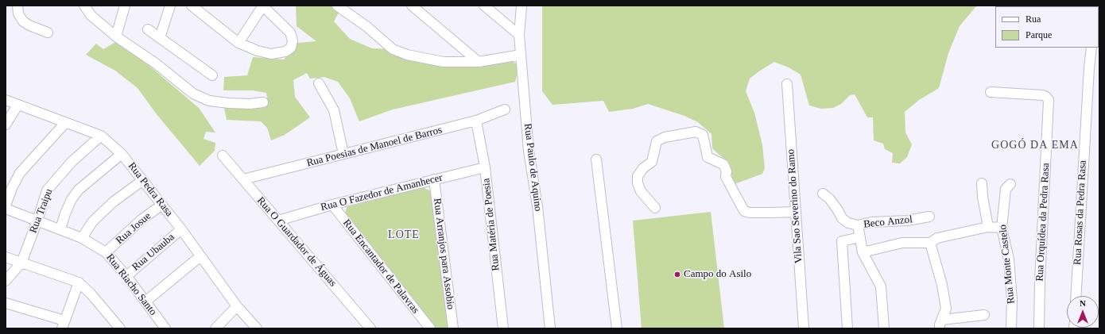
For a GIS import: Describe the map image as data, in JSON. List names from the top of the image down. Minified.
{"streets":{"street":["Rua Poesias de Manoel de Barros","Rua Paulo de Aquino","Rua Pedra Rasa","Rua O Fazedor de Amanhecer","Vila Sao Severino do Ramo","Rua Traipu","Rua Rosas da Pedra Rasa","Beco Anzol","Rua Orquídea da Pedra Rasa","Rua Matéria de Poesia","Rua Josue","Rua O Guardador de Águas","Rua Ubauba","Rua Arranjos para Assobio","Rua Monte Castelo","Rua Encantador de Palavras","Rua Riacho Santo"]},"crossings":[["Rua Poesias de Manoel de Barros","Rua Matéria de Poesia"],["Rua Poesias de Manoel de Barros","Rua O Guardador de Águas"],["Rua Pedra Rasa","Rua Traipu"],["Rua Pedra Rasa","Rua Josue"],["Rua Pedra Rasa","Rua Ubauba"],["Rua O Fazedor de Amanhecer","Rua Matéria de Poesia"],["Rua O Fazedor de Amanhecer","Rua O Guardador de Águas"],["Rua O Fazedor de Amanhecer","Rua Arranjos para Assobio"],["Rua O Fazedor de Amanhecer","Rua Encantador de Palavras"],["Rua Traipu","Rua Riacho Santo"],["Rua Josue","Rua Riacho Santo"],["Rua Ubauba","Rua Riacho Santo"]],"districts":["GOGÓ DA EMA","LOTE"],"places":["Campo do Asilo"],"legend":["Rua","Parque"],"north":"top"}
